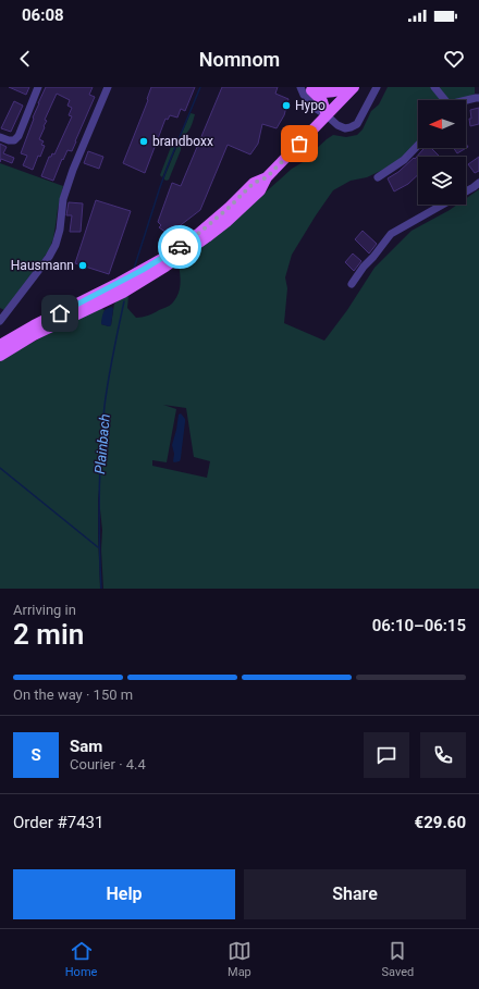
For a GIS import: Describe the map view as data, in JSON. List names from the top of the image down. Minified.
{"water":["Plainbach"],"places":["Hypo","brandboxx","Hausmann"],"north":"left","page":{"status":"06:08","header":"Nomnom","heading":["2 min","Arriving in","06:10–06:15"],"panel":["Sam","Courier · 4.4","Order #7431","€29.60"],"bar":"On the way · 150 m","round":"S","buttons":["Help","Share"],"tabs":["Home","Map","Saved"]}}
